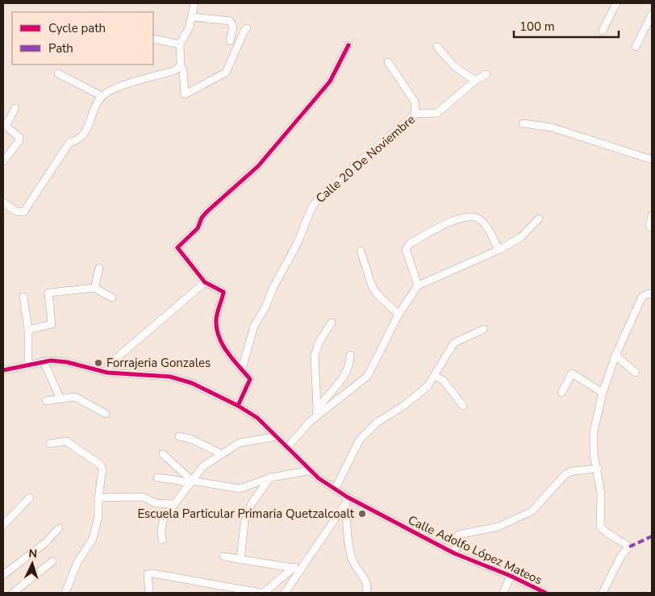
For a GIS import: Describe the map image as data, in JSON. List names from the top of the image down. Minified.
{"streets":{"street":["Calle 20 De Noviembre","Calle Adolfo López Mateos"]},"places":["Forrajeria Gonzales","Escuela Particular Primaria Quetzalcoalt"],"legend":["Cycle path","Path"],"scale_bar":"100 m","north":"top"}
